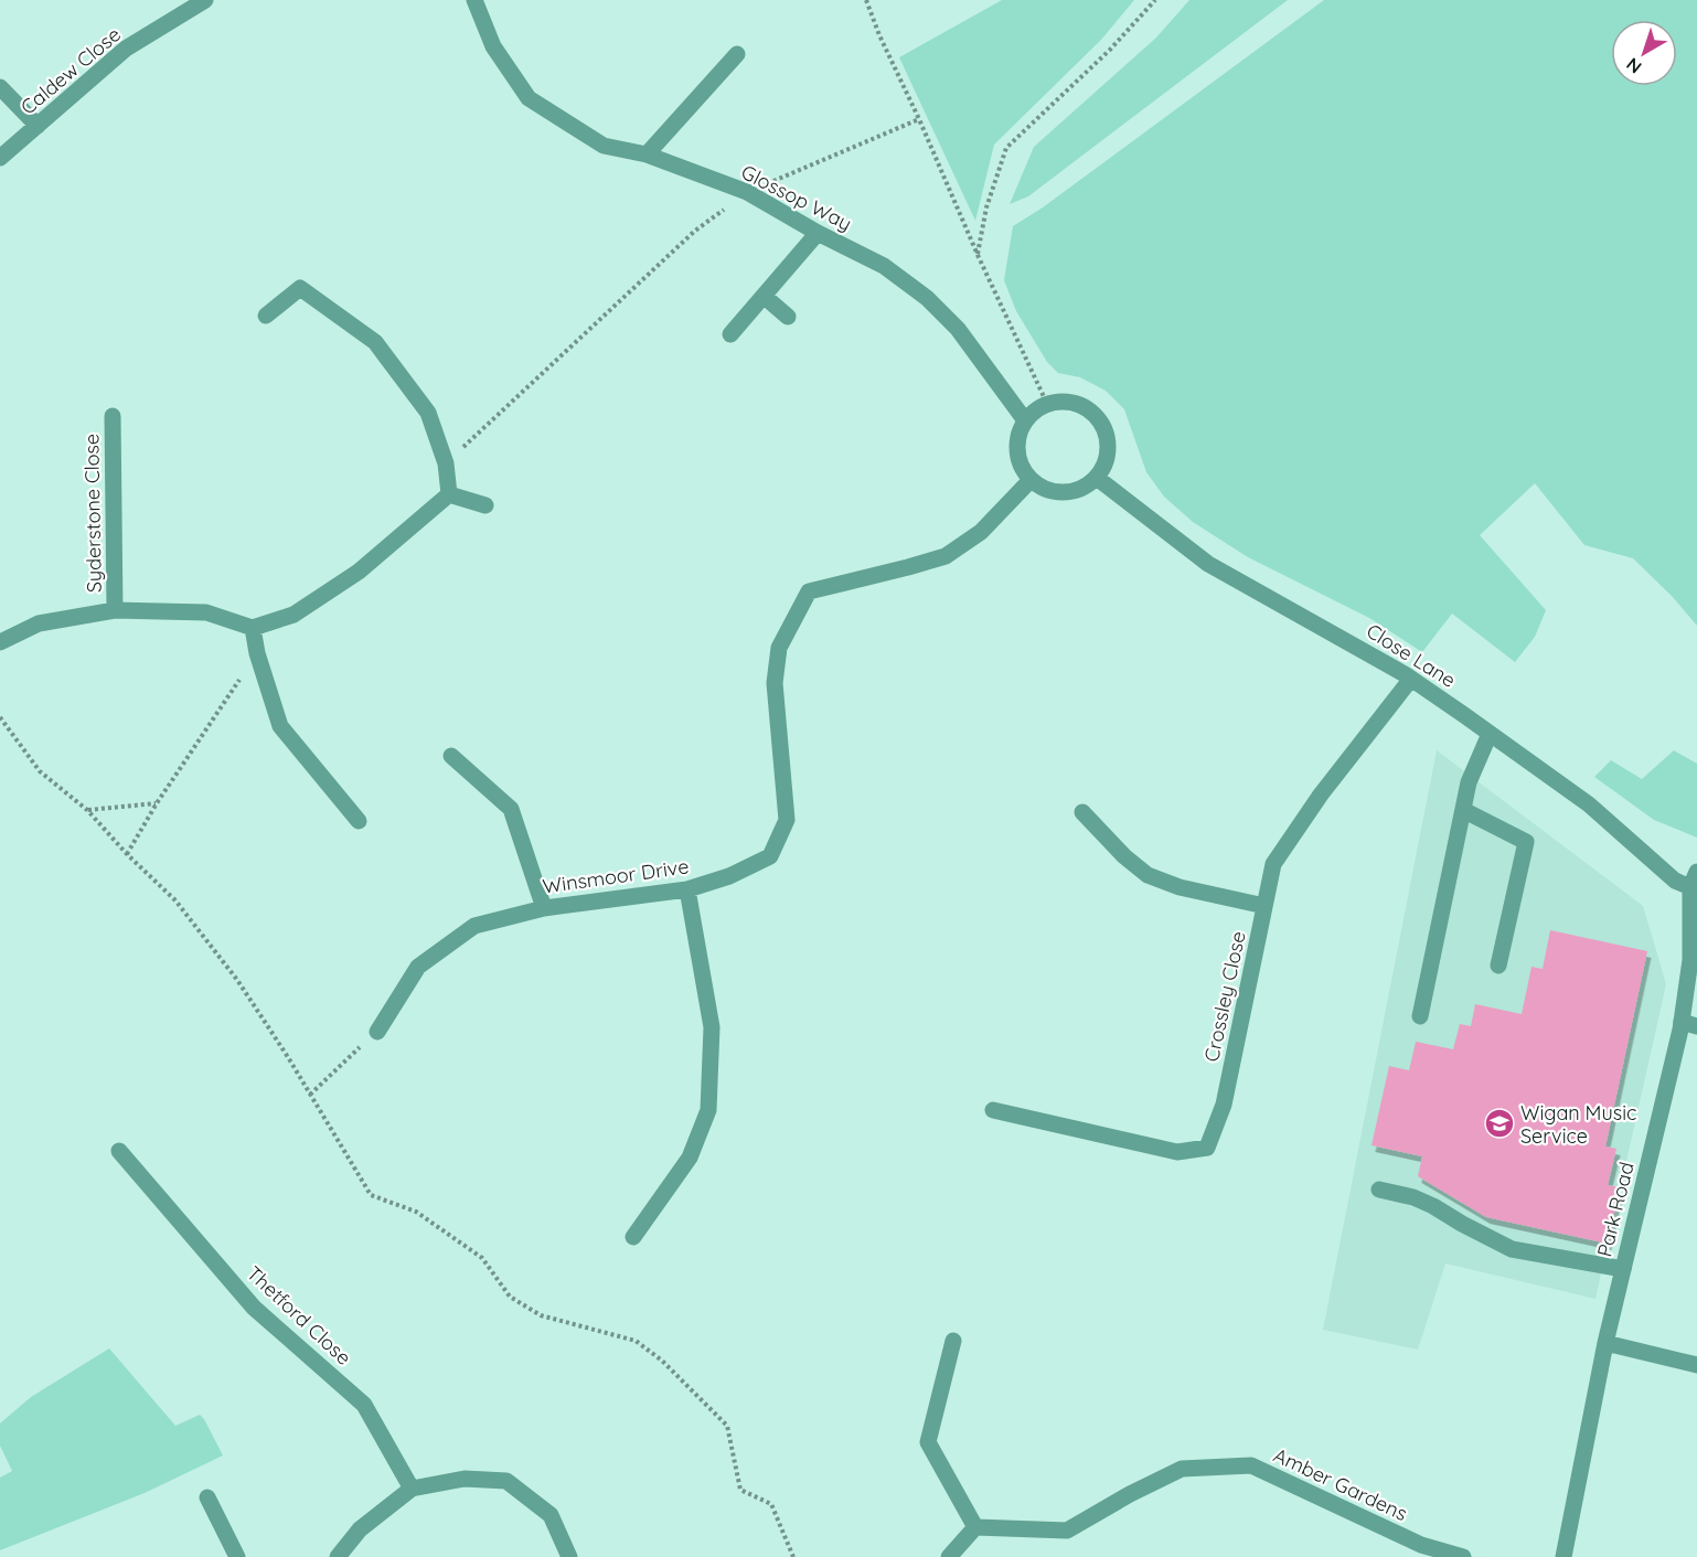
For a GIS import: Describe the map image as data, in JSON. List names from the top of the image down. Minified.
{"streets":{"street":["Caldew Close","Glossop Way","Syderstone Close","Close Lane","Winsmoor Drive","Crossley Close","Park Road","Thetford Close","Amber Gardens"]},"crossings":[["Glossop Way","Close Lane"],["Glossop Way","Winsmoor Drive"],["Close Lane","Winsmoor Drive"],["Close Lane","Crossley Close"],["Close Lane","Park Road"]],"places":{"school or university":["Wigan Music Service"]},"north":"bottom left"}
